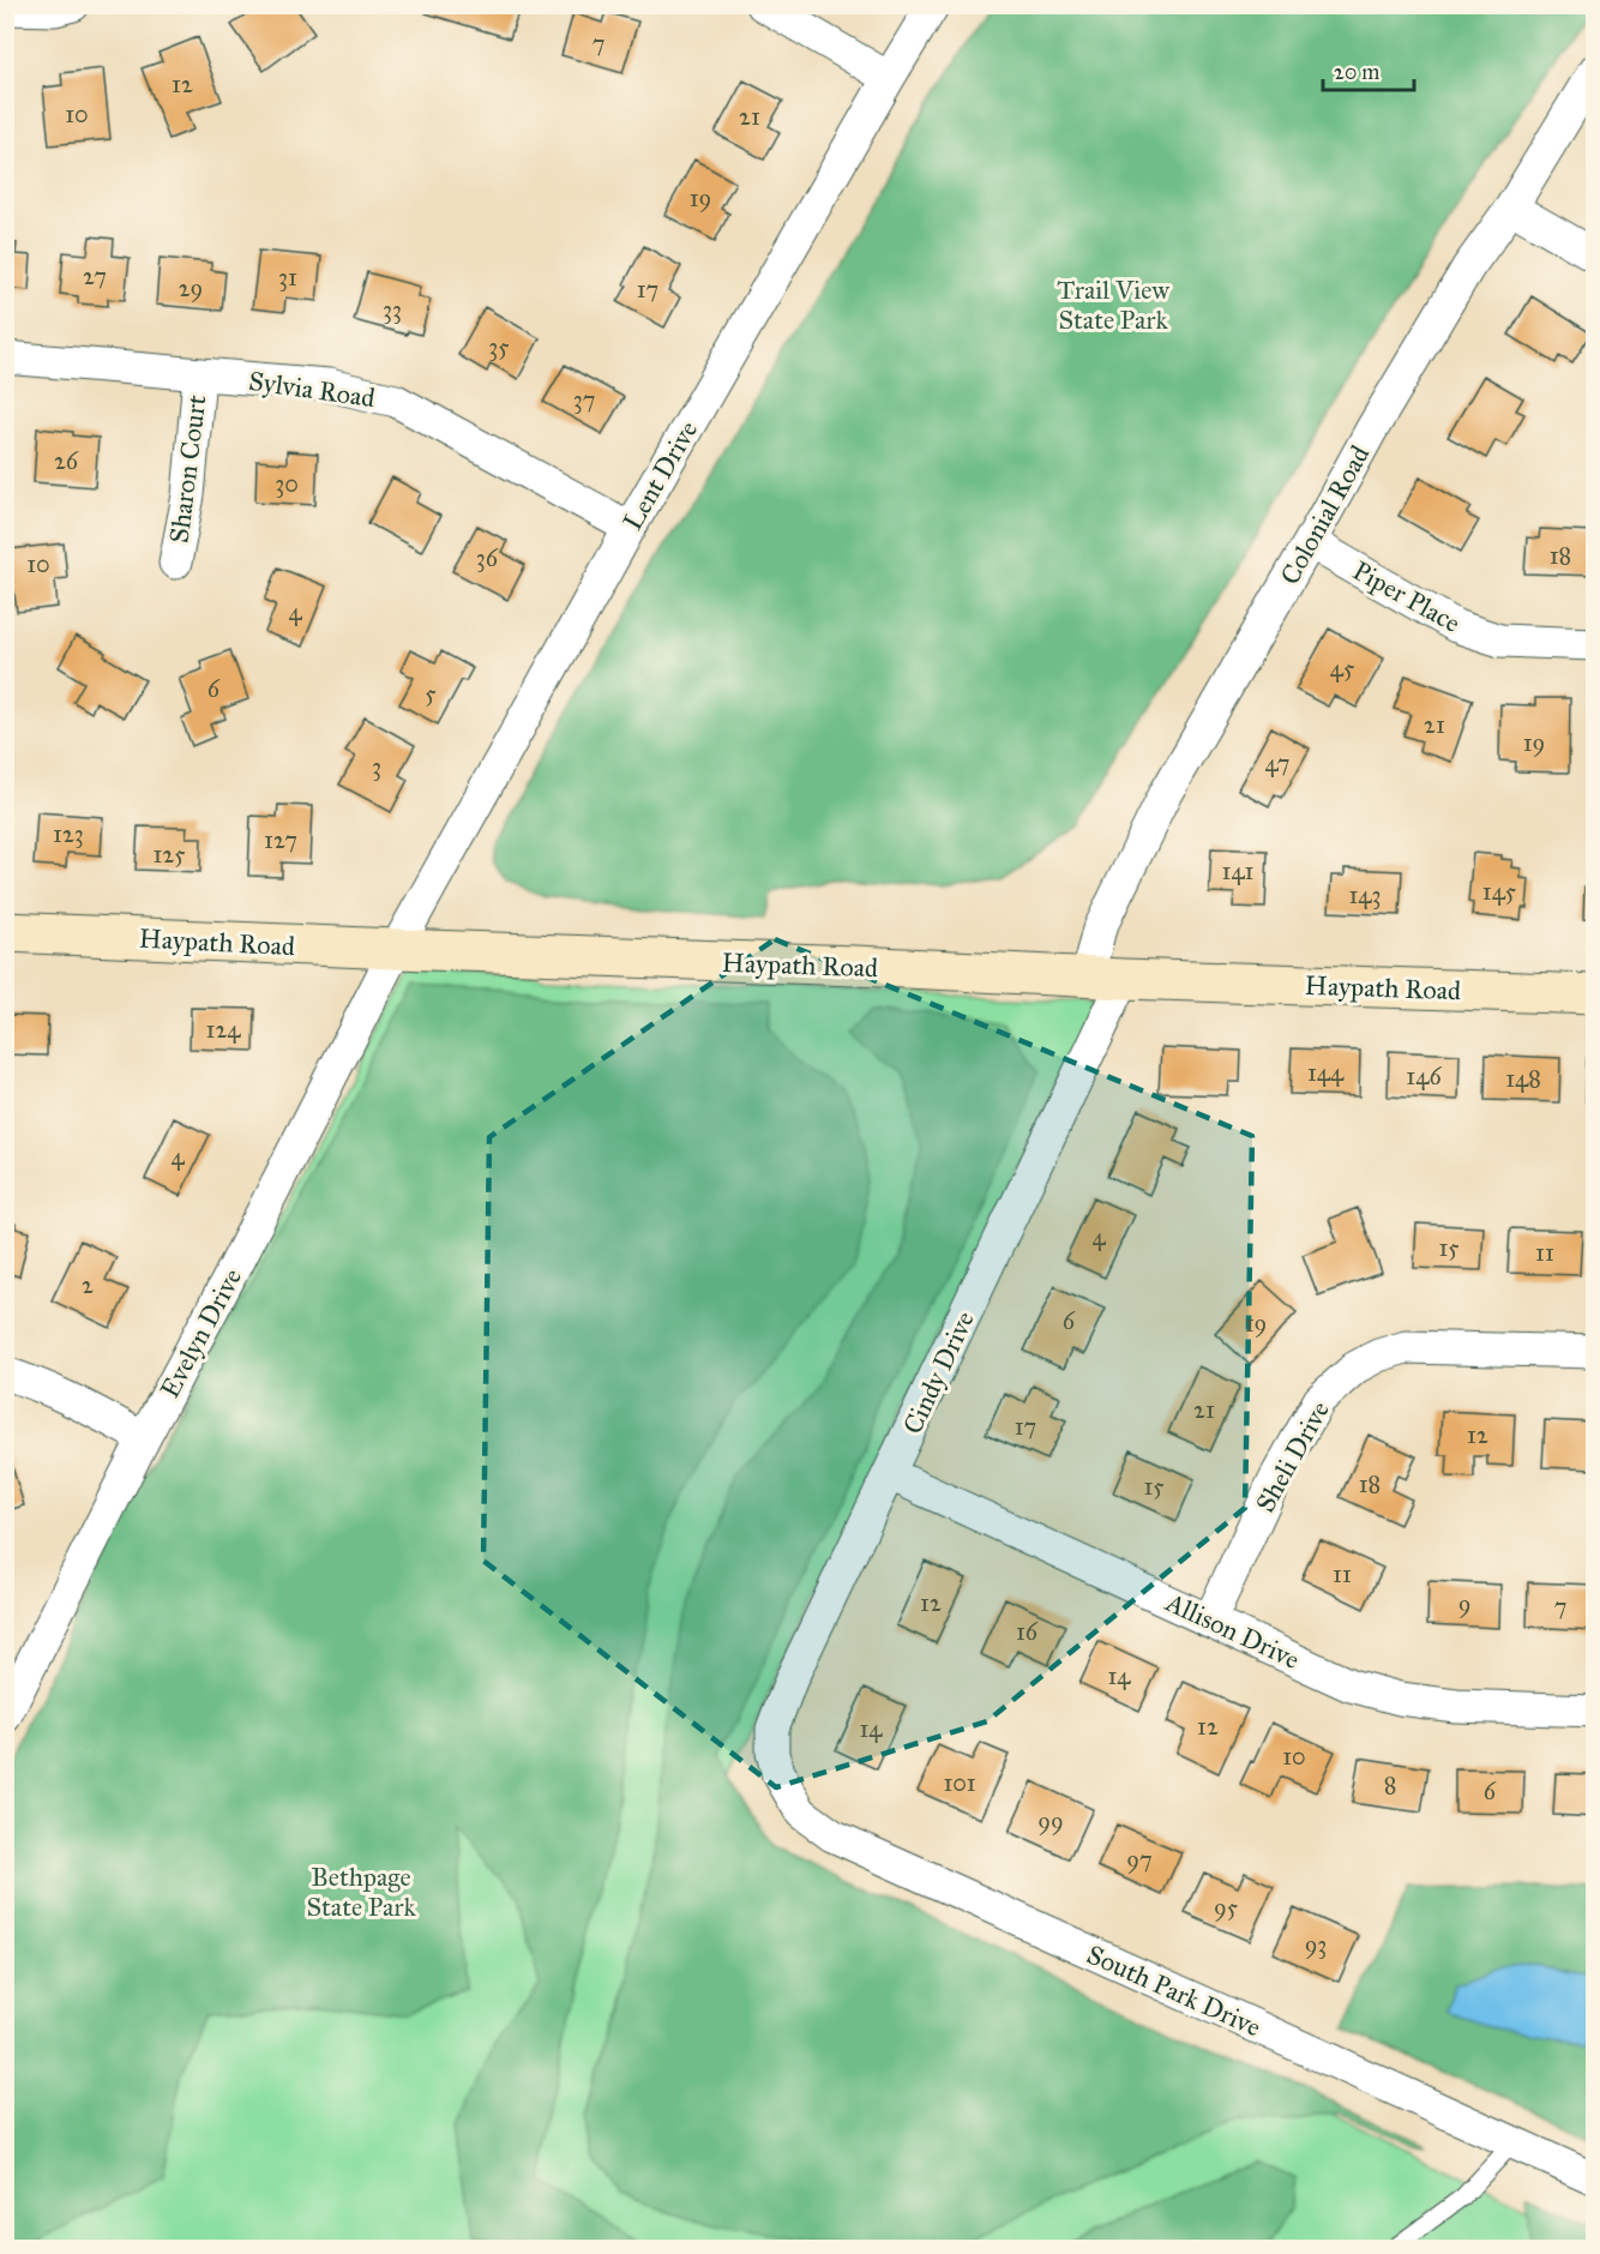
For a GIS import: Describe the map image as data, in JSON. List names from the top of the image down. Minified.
{"streets":{"street":["Sylvia Road","Sharon Court","Lent Drive","Colonial Road","Piper Place","Haypath Road","Evelyn Drive","Cindy Drive","Sheli Drive","Allison Drive","South Park Drive"]},"crossings":[["Sylvia Road","Sharon Court"],["Sylvia Road","Lent Drive"],["Lent Drive","Haypath Road"],["Lent Drive","Evelyn Drive"],["Colonial Road","Piper Place"],["Colonial Road","Haypath Road"],["Colonial Road","Cindy Drive"],["Haypath Road","Evelyn Drive"],["Haypath Road","Cindy Drive"],["Cindy Drive","Allison Drive"],["Cindy Drive","South Park Drive"],["Sheli Drive","Allison Drive"]],"parks":["Trail View State Park","Bethpage State Park"],"house_numbers":["7","12","10","21","19","27","31","29","17","33","35","37","26","30","18","36","10","4","45","6","5","21","19","47","3","123","127","125","141","145","143","124","144","146","148","4","4","15","11","2","6","19","21","17","12","18","15","11","12","9","7","16","14","12","14","10","101","8","6","99","97","95","93"],"scale_bar":"20 m"}
